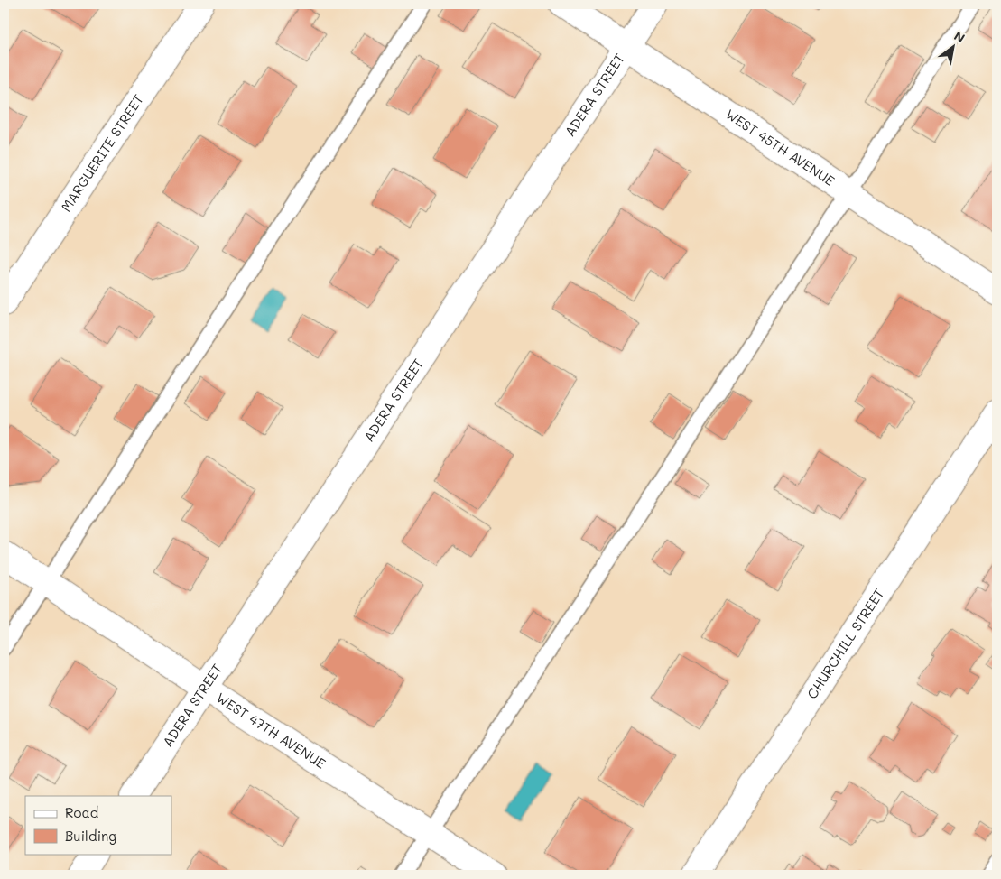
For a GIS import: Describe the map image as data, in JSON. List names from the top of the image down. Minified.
{"streets":{"street":["ADERA STREET","WEST 45TH AVENUE","MARGUERITE STREET","CHURCHILL STREET","WEST 47TH AVENUE"]},"crossings":[["ADERA STREET","WEST 45TH AVENUE"],["ADERA STREET","WEST 47TH AVENUE"]],"legend":["Road","Building"],"north":"top right"}
